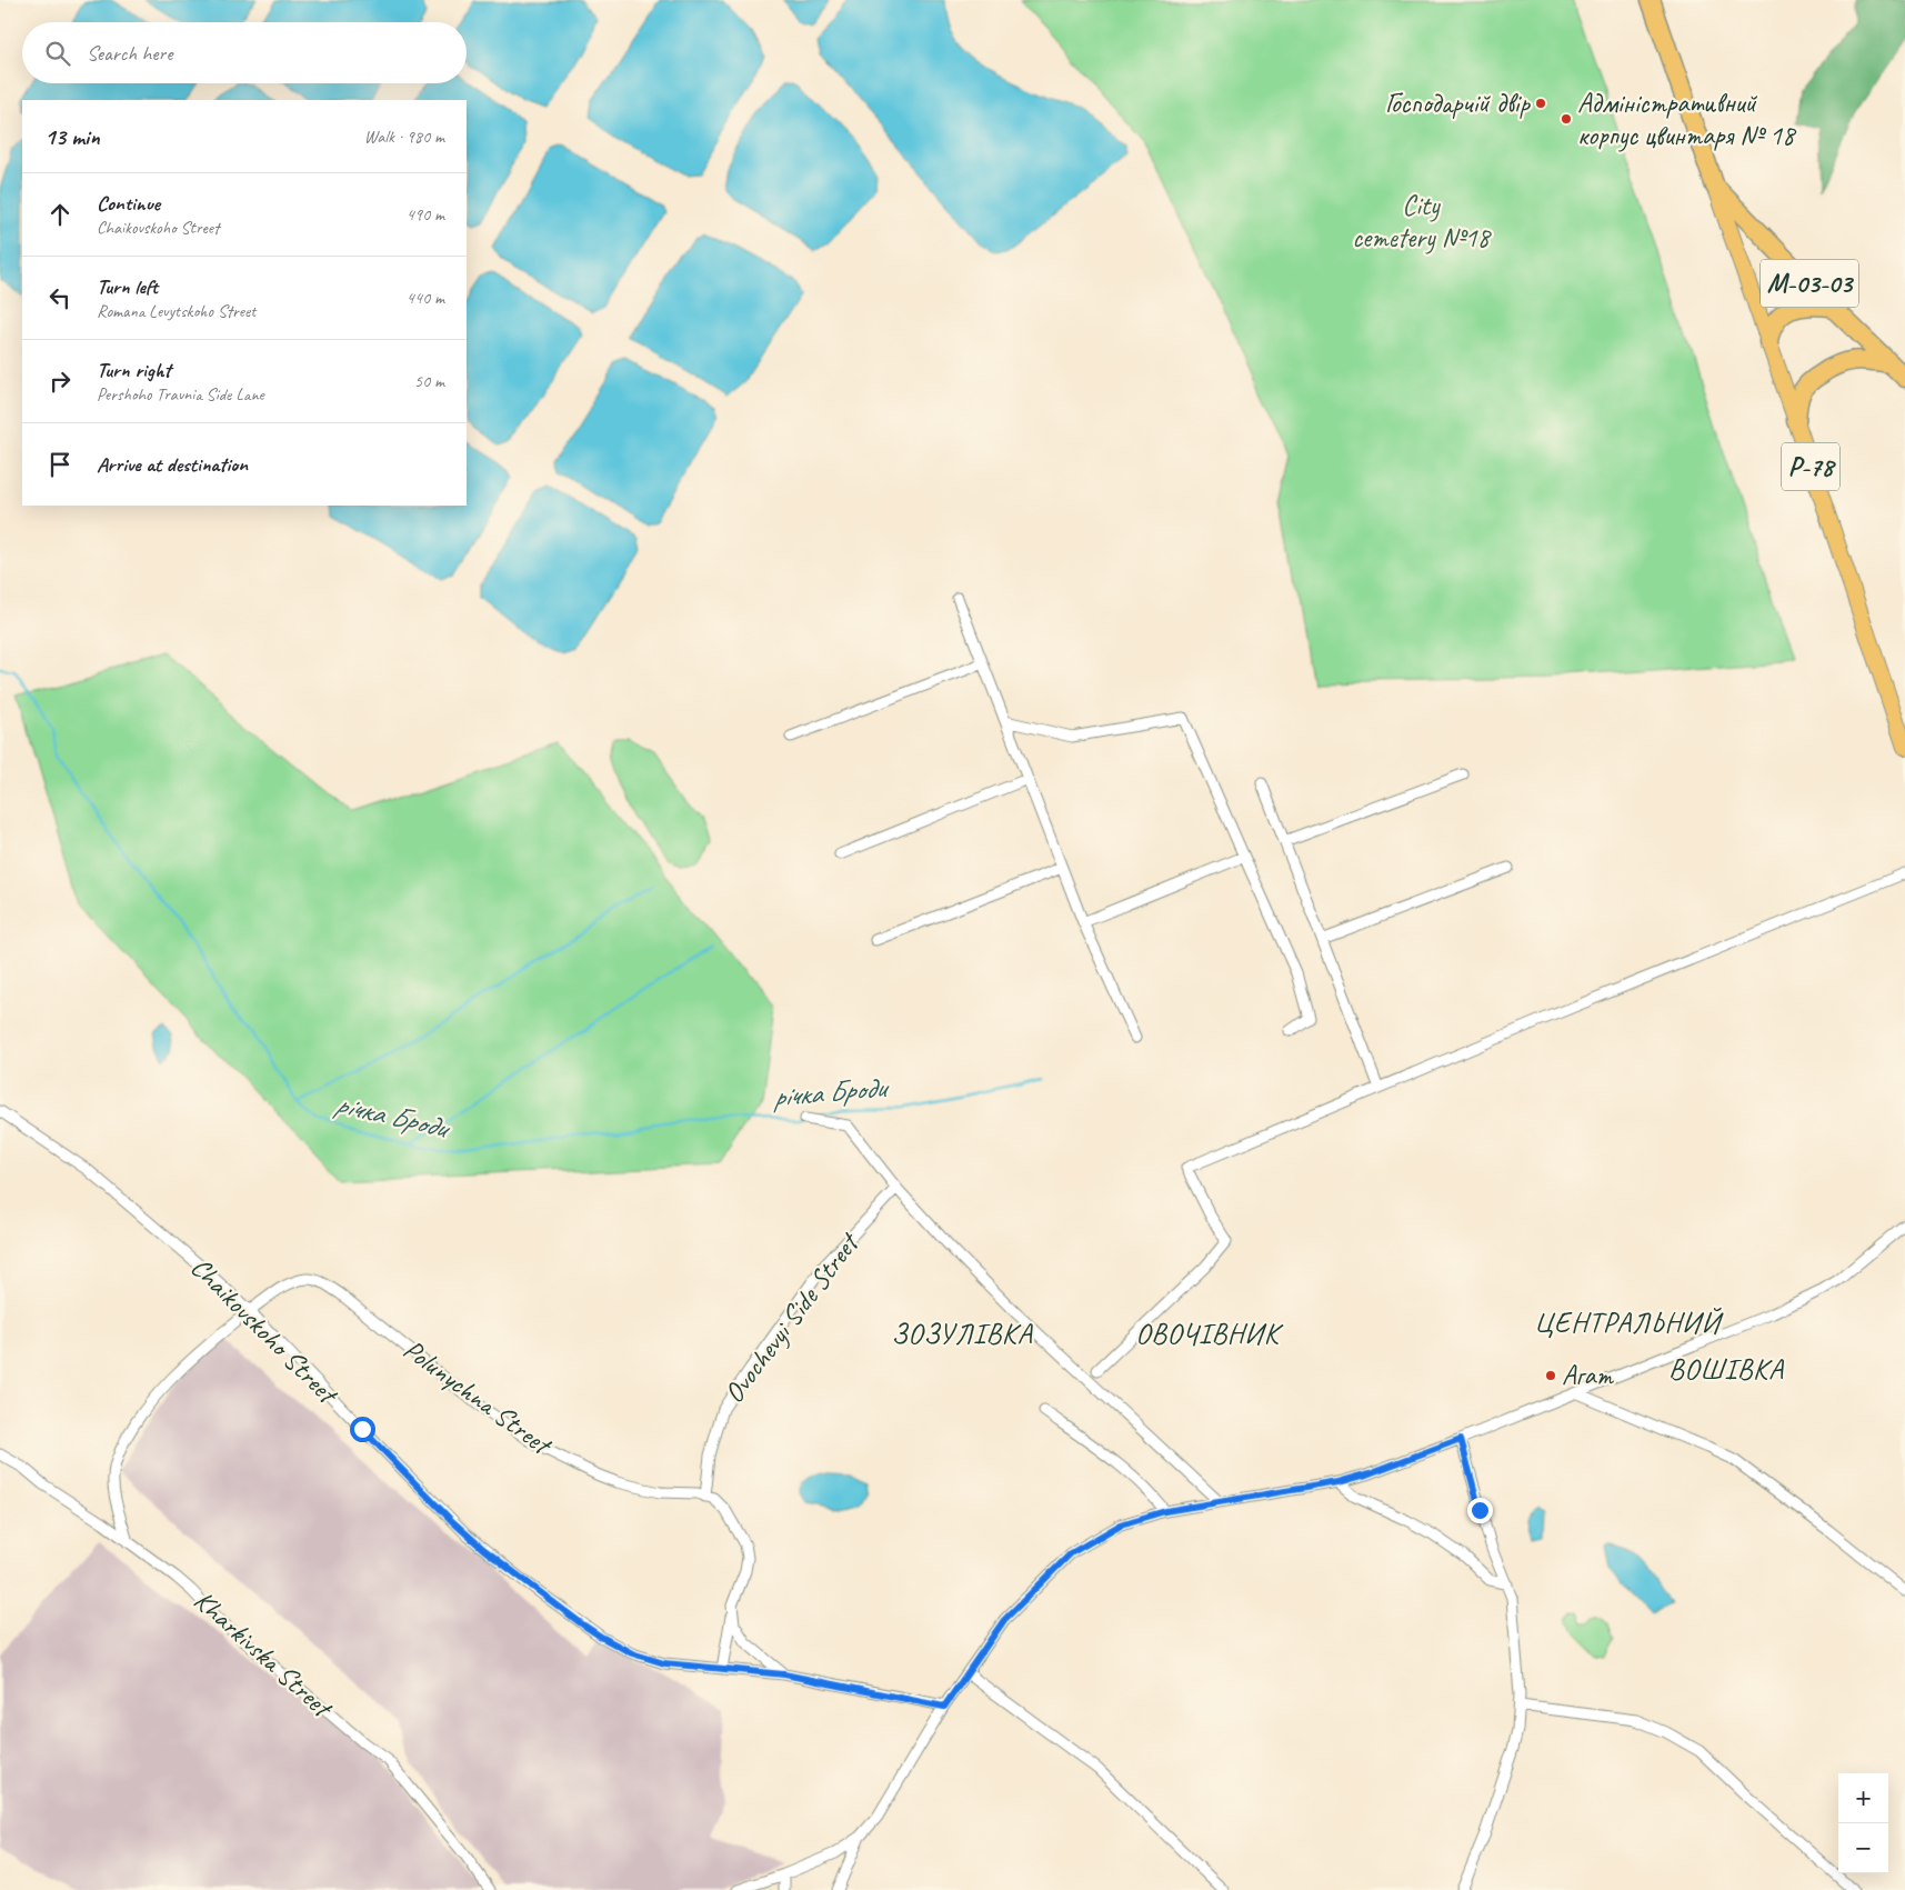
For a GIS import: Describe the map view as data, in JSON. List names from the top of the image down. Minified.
{"streets":{"highway":["М-03-03","Р-78"],"street":["Ovochevyi Side Street","Chaikovskoho Street","Polunychna Street","Kharkivska Street"]},"crossings":[["М-03-03","Р-78"],["Ovochevyi Side Street","Polunychna Street"],["Chaikovskoho Street","Polunychna Street"],["Polunychna Street","Kharkivska Street"]],"districts":["ЦЕНТРАЛЬНИЙ","ЗОЗУЛІВКА","ОВОЧІВНИК","ВОШІВКА"],"water":["річка Броди"],"parks":["City cemetery №18"],"places":["Господарчій двір","Адміністративний корпус цвинтаря № 18","Агат"],"page":{"search":"Search here","heading":["13 min","Walk · 980 m"],"list":[["Continue","Chaikovskoho Street","490 m"],["Turn left","Romana Levytskoho Street","440 m"],["Turn right","Pershoho Travnia Side Lane","50 m"],"Arrive at destination"],"map_buttons":["+","−"]}}
